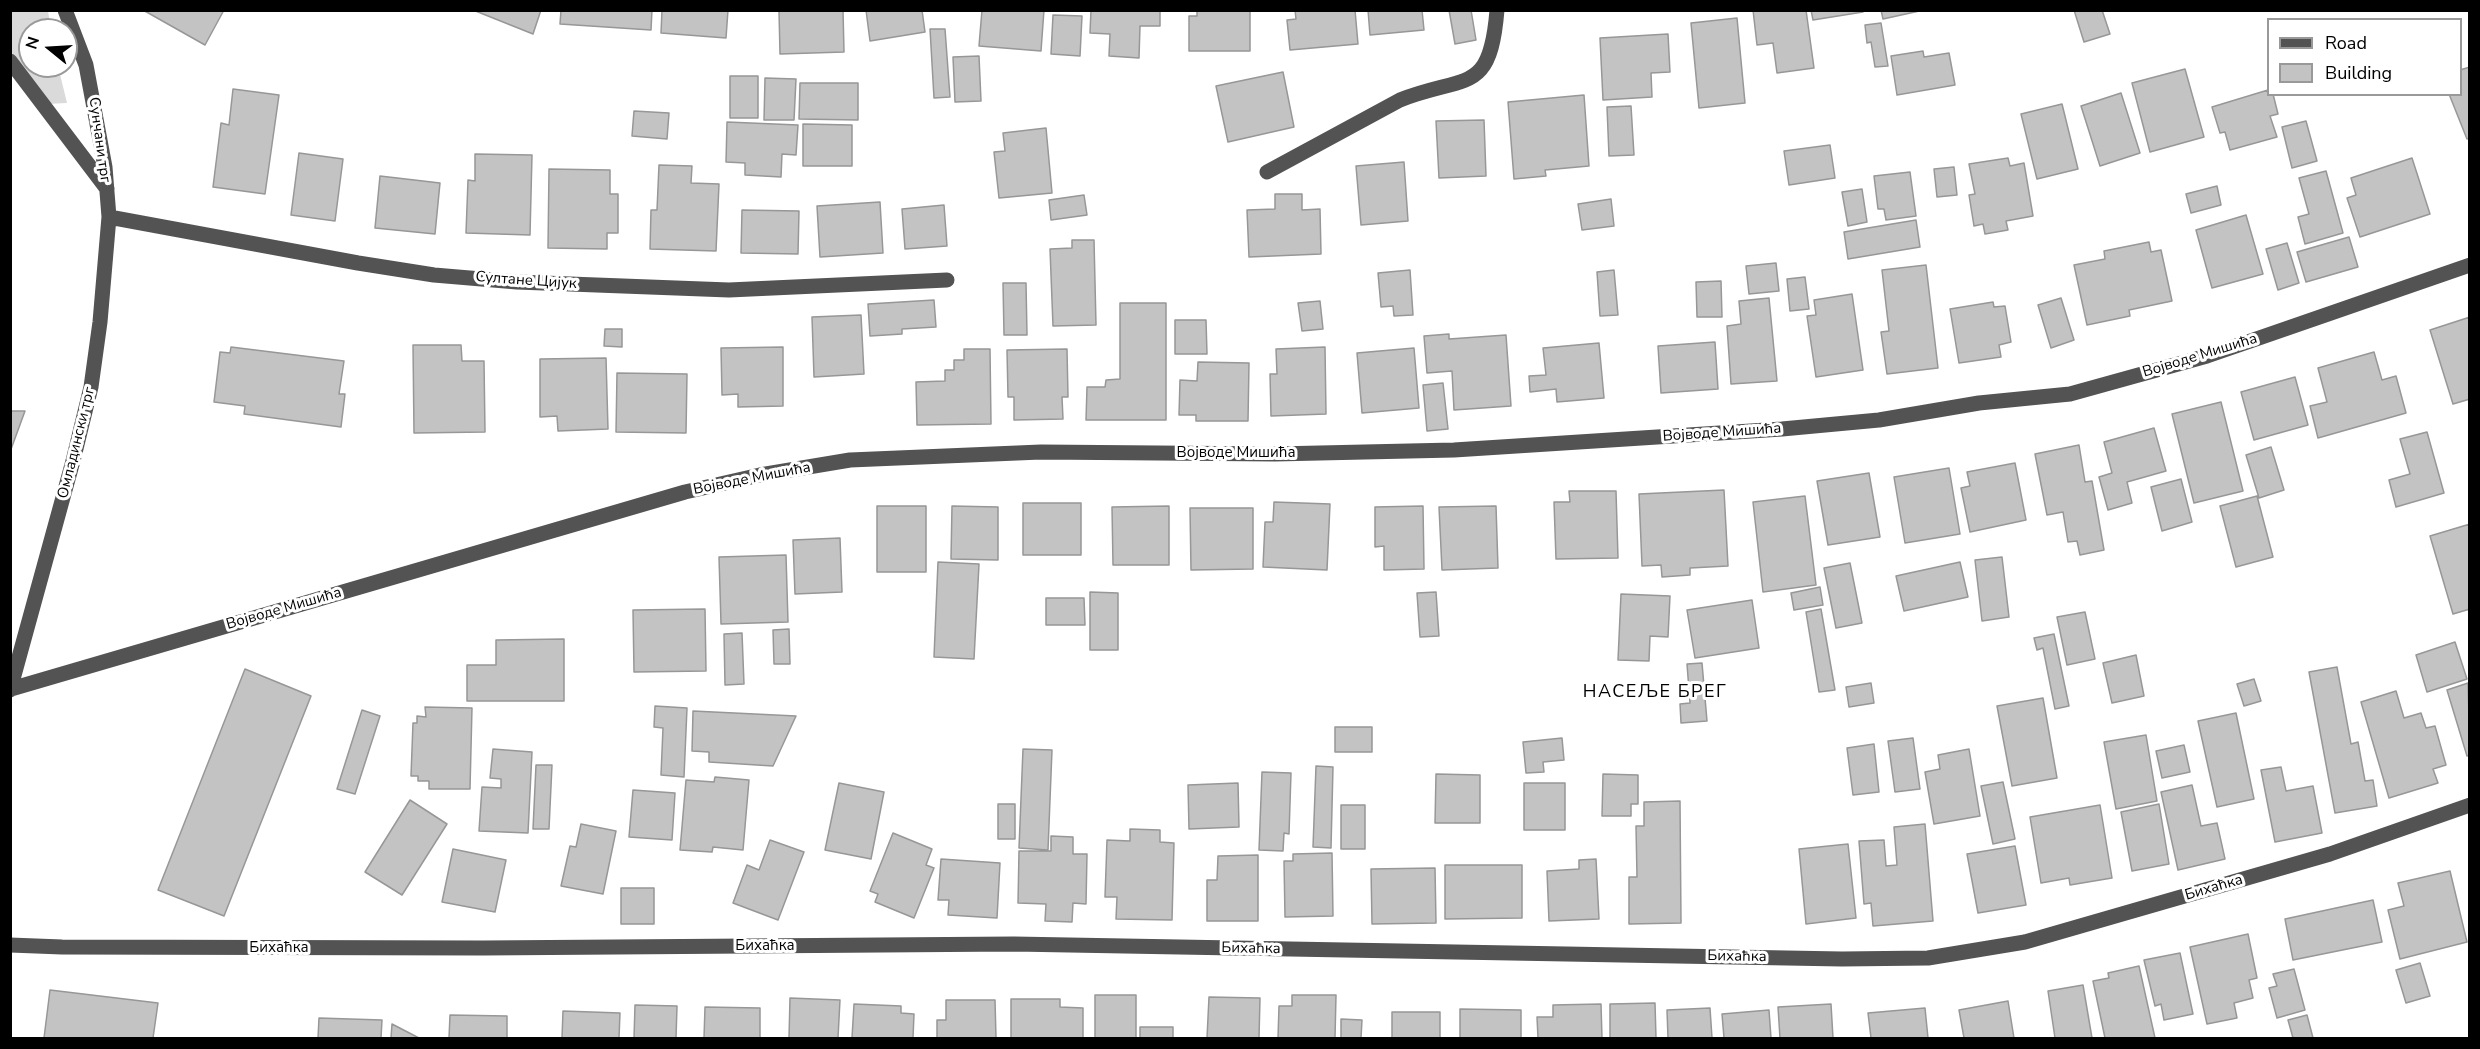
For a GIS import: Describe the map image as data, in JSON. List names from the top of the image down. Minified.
{"streets":{"street":["Сунчани трг","Султане Цијук","Војводе Мишића","Омладински трг","Бихаћка"]},"crossings":[["Сунчани трг","Омладински трг"],["Султане Цијук","Омладински трг"],["Војводе Мишића","Омладински трг"]],"districts":["НАСЕЉЕ БРЕГ"],"legend":["Road","Building"],"north":"left"}
